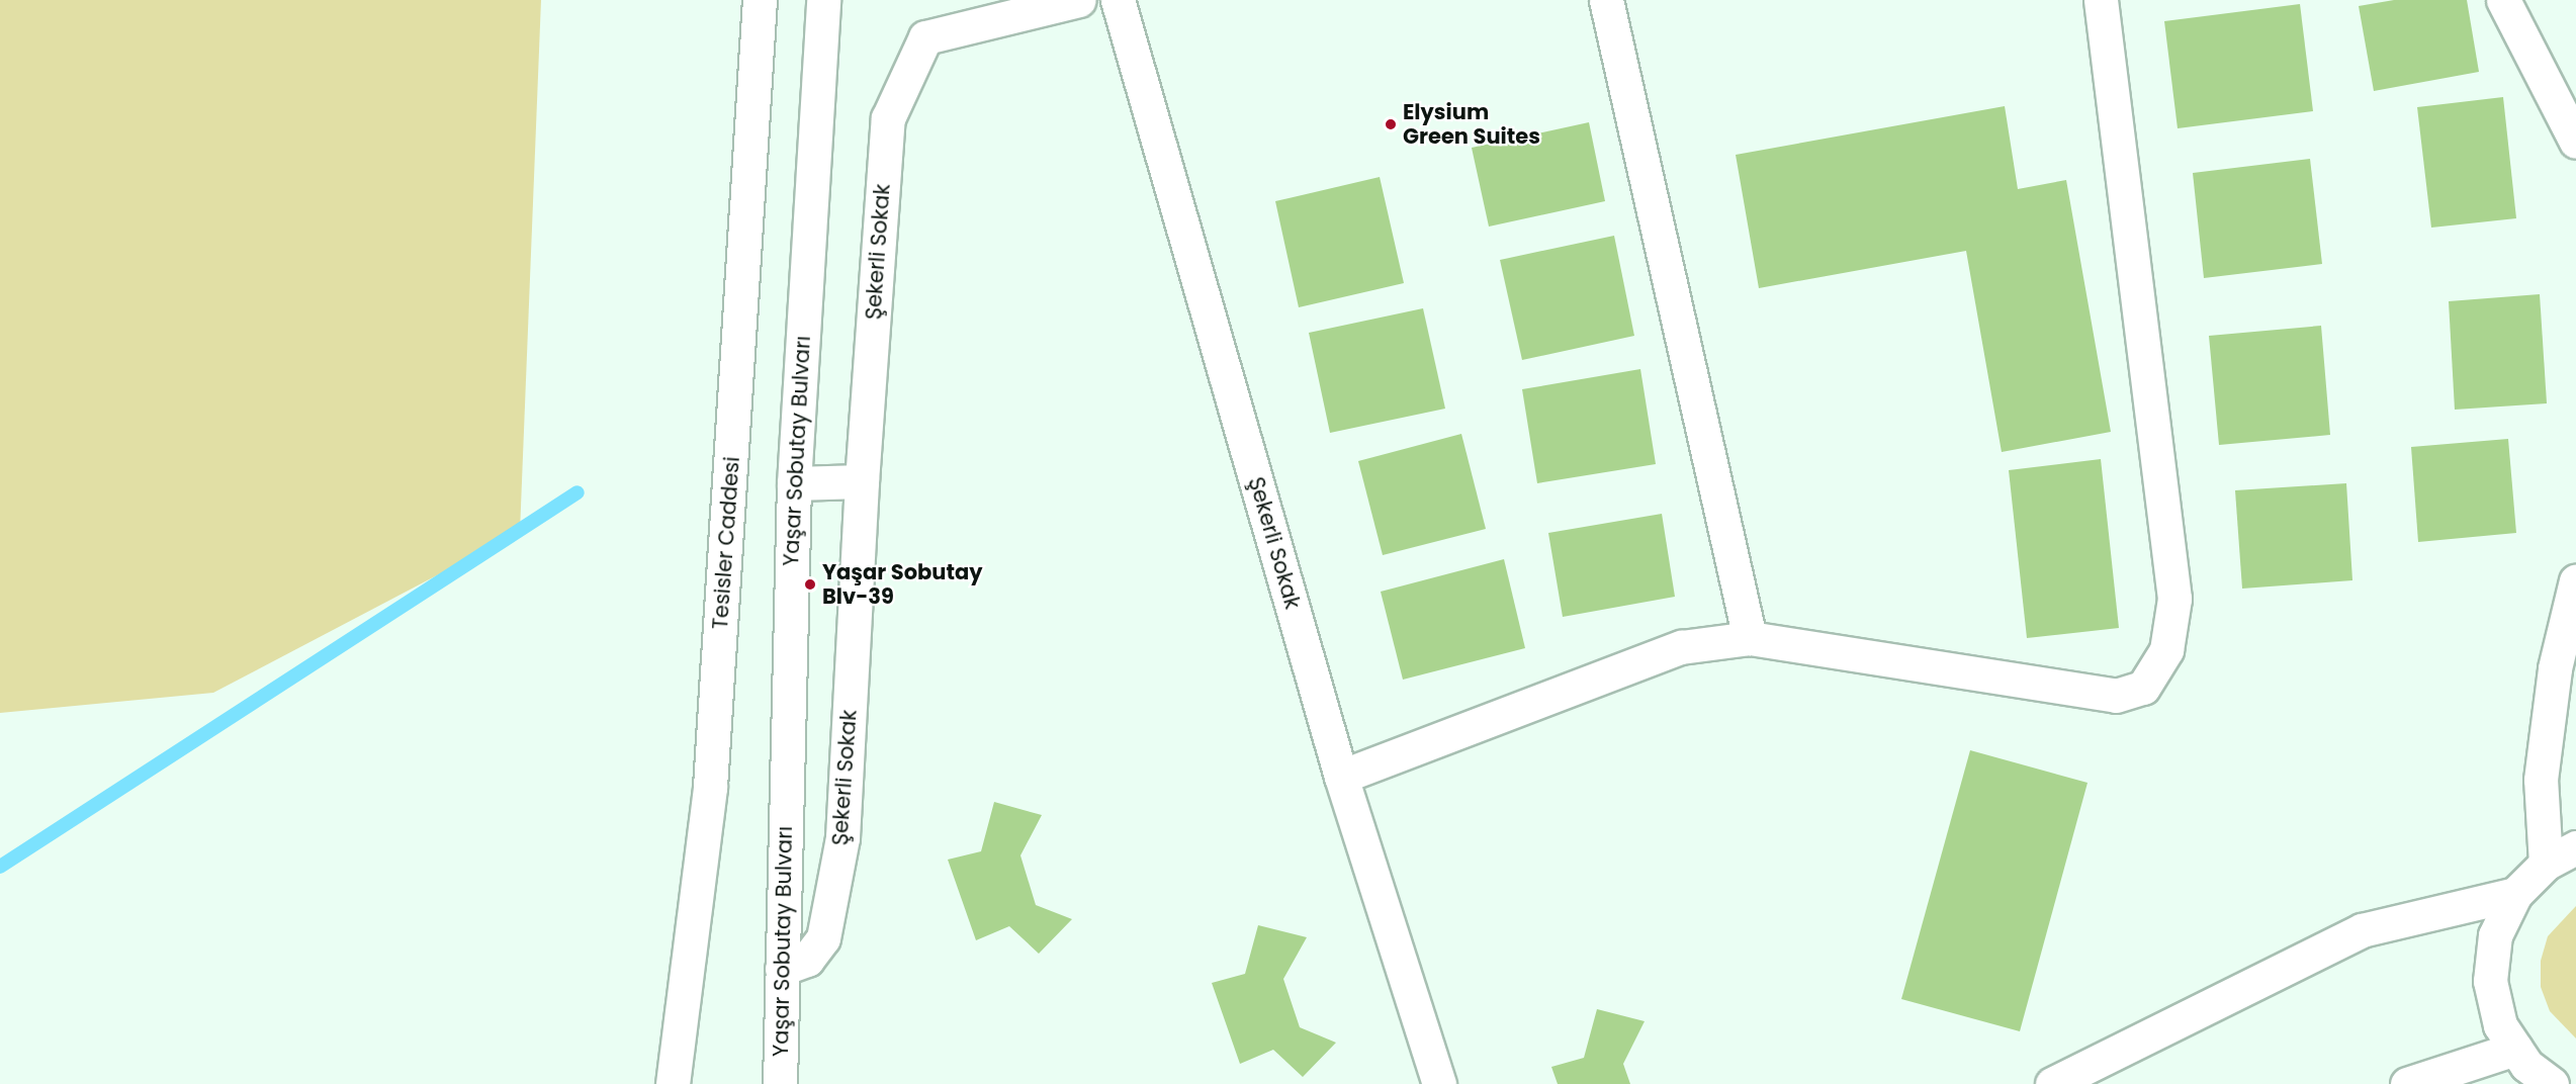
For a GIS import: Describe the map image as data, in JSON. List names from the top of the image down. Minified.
{"streets":{"street":["Şekerli Sokak","Yaşar Sobutay Bulvarı","Tesisler Caddesi"]},"crossings":[["Şekerli Sokak","Yaşar Sobutay Bulvarı"]],"places":["Elysium Green Suites","Yaşar Sobutay Blv-39"]}
